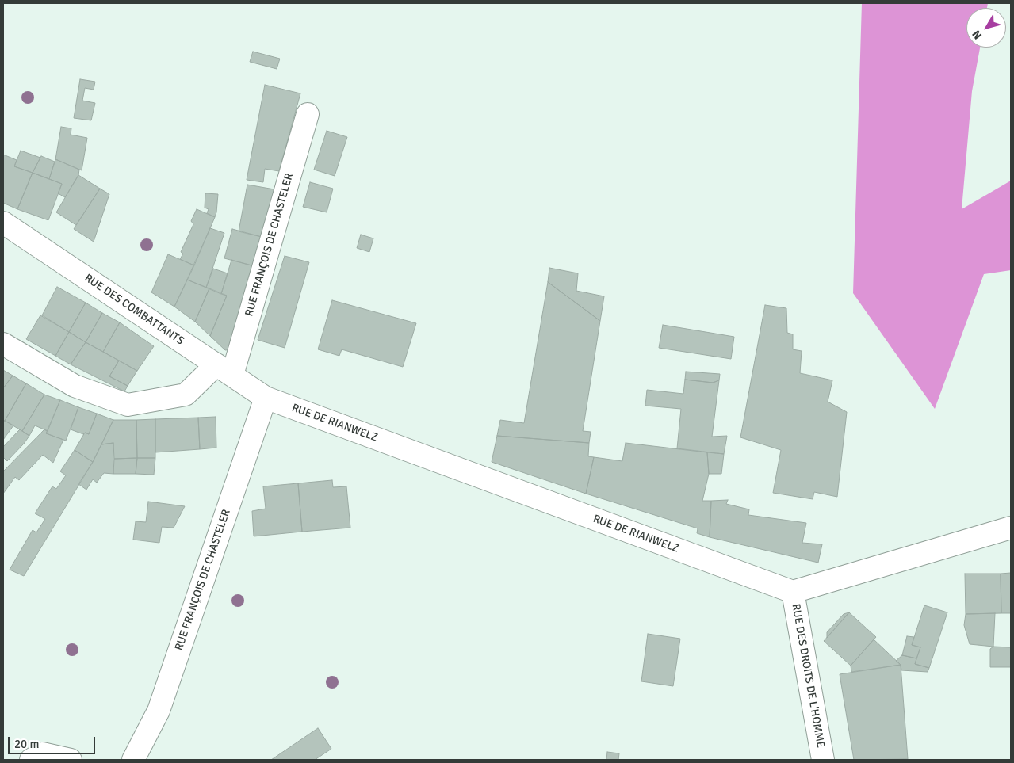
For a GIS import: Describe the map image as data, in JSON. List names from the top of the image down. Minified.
{"streets":{"street":["RUE FRANÇOIS DE CHASTELER","RUE DES COMBATTANTS","RUE DE RIANWELZ","RUE DES DROITS DE L'HOMME"]},"crossings":[["RUE FRANÇOIS DE CHASTELER","RUE DES COMBATTANTS"],["RUE FRANÇOIS DE CHASTELER","RUE DE RIANWELZ"],["RUE DES COMBATTANTS","RUE DE RIANWELZ"],["RUE DE RIANWELZ","RUE DES DROITS DE L'HOMME"]],"scale_bar":"20 m","north":"bottom left"}
